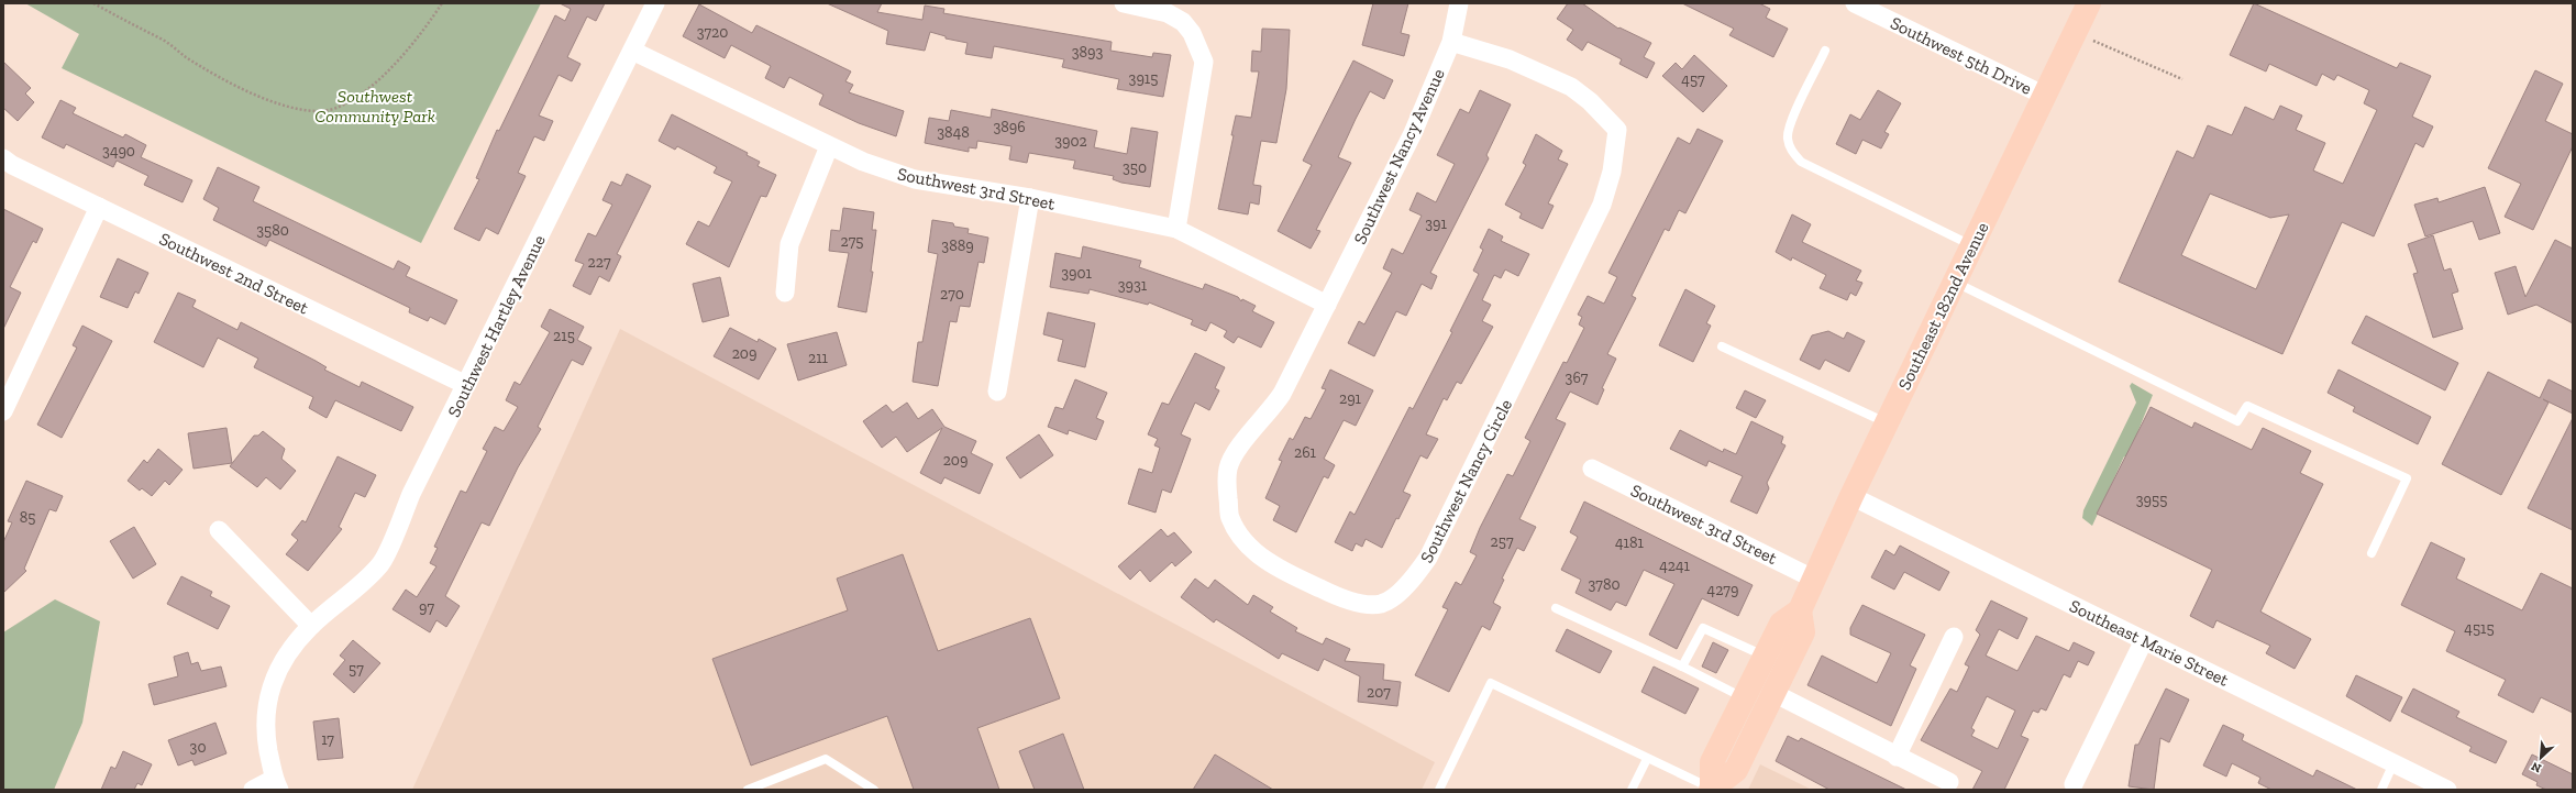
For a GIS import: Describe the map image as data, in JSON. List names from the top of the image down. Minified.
{"streets":{"main road":["Southeast 182nd Avenue"],"street":["Southwest 5th Drive","Southwest Nancy Avenue","Southwest 3rd Street","Southwest 2nd Street","Southwest Hartley Avenue","Southwest Nancy Circle","Southeast Marie Street"]},"crossings":[["Southwest 5th Drive","Southeast 182nd Avenue"],["Southwest Nancy Avenue","Southwest 3rd Street"],["Southwest Nancy Avenue","Southwest Nancy Circle"],["Southwest 3rd Street","Southeast 182nd Avenue"],["Southwest 3rd Street","Southwest Hartley Avenue"],["Southwest 3rd Street","Southwest Nancy Circle"],["Southwest 2nd Street","Southwest Hartley Avenue"],["Southeast 182nd Avenue","Southeast Marie Street"]],"parks":["Southwest Community Park"],"house_numbers":["3720","3893","3915","457","3896","3848","3902","3490","350","391","3580","275","3889","227","3901","3931","270","215","209","211","367","291","261","209","3955","85","257","4181","4241","3780","4279","97","4515","57","207","17","30"],"north":"bottom left"}
